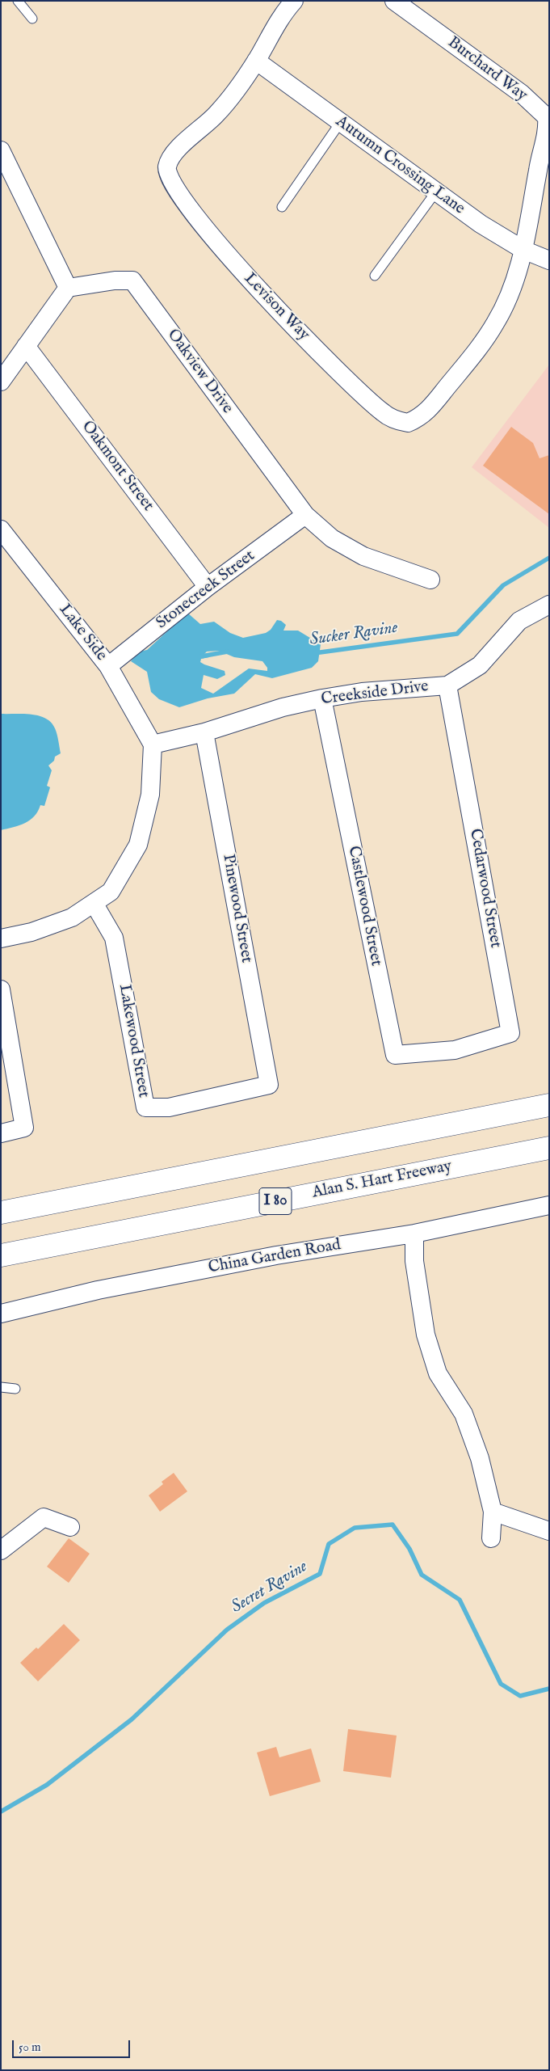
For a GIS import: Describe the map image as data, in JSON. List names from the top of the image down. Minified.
{"streets":{"highway":["Alan S. Hart Freeway","I 80"],"street":["Burchard Way","Autumn Crossing Lane","Levison Way","Oakview Drive","Oakmont Street","Stonecreek Street","Lake Side","Creekside Drive","Cedarwood Street","Castlewood Street","Pinewood Street","Lakewood Street","China Garden Road"]},"crossings":[["Burchard Way","Autumn Crossing Lane"],["Burchard Way","Levison Way"],["Autumn Crossing Lane","Levison Way"],["Oakview Drive","Stonecreek Street"],["Oakmont Street","Stonecreek Street"],["Stonecreek Street","Lake Side"],["Lake Side","Creekside Drive"],["Creekside Drive","Cedarwood Street"],["Creekside Drive","Castlewood Street"],["Creekside Drive","Pinewood Street"],["Cedarwood Street","Castlewood Street"],["Pinewood Street","Lakewood Street"]],"water":["Sucker Ravine","Secret Ravine"],"scale_bar":"50 m"}
